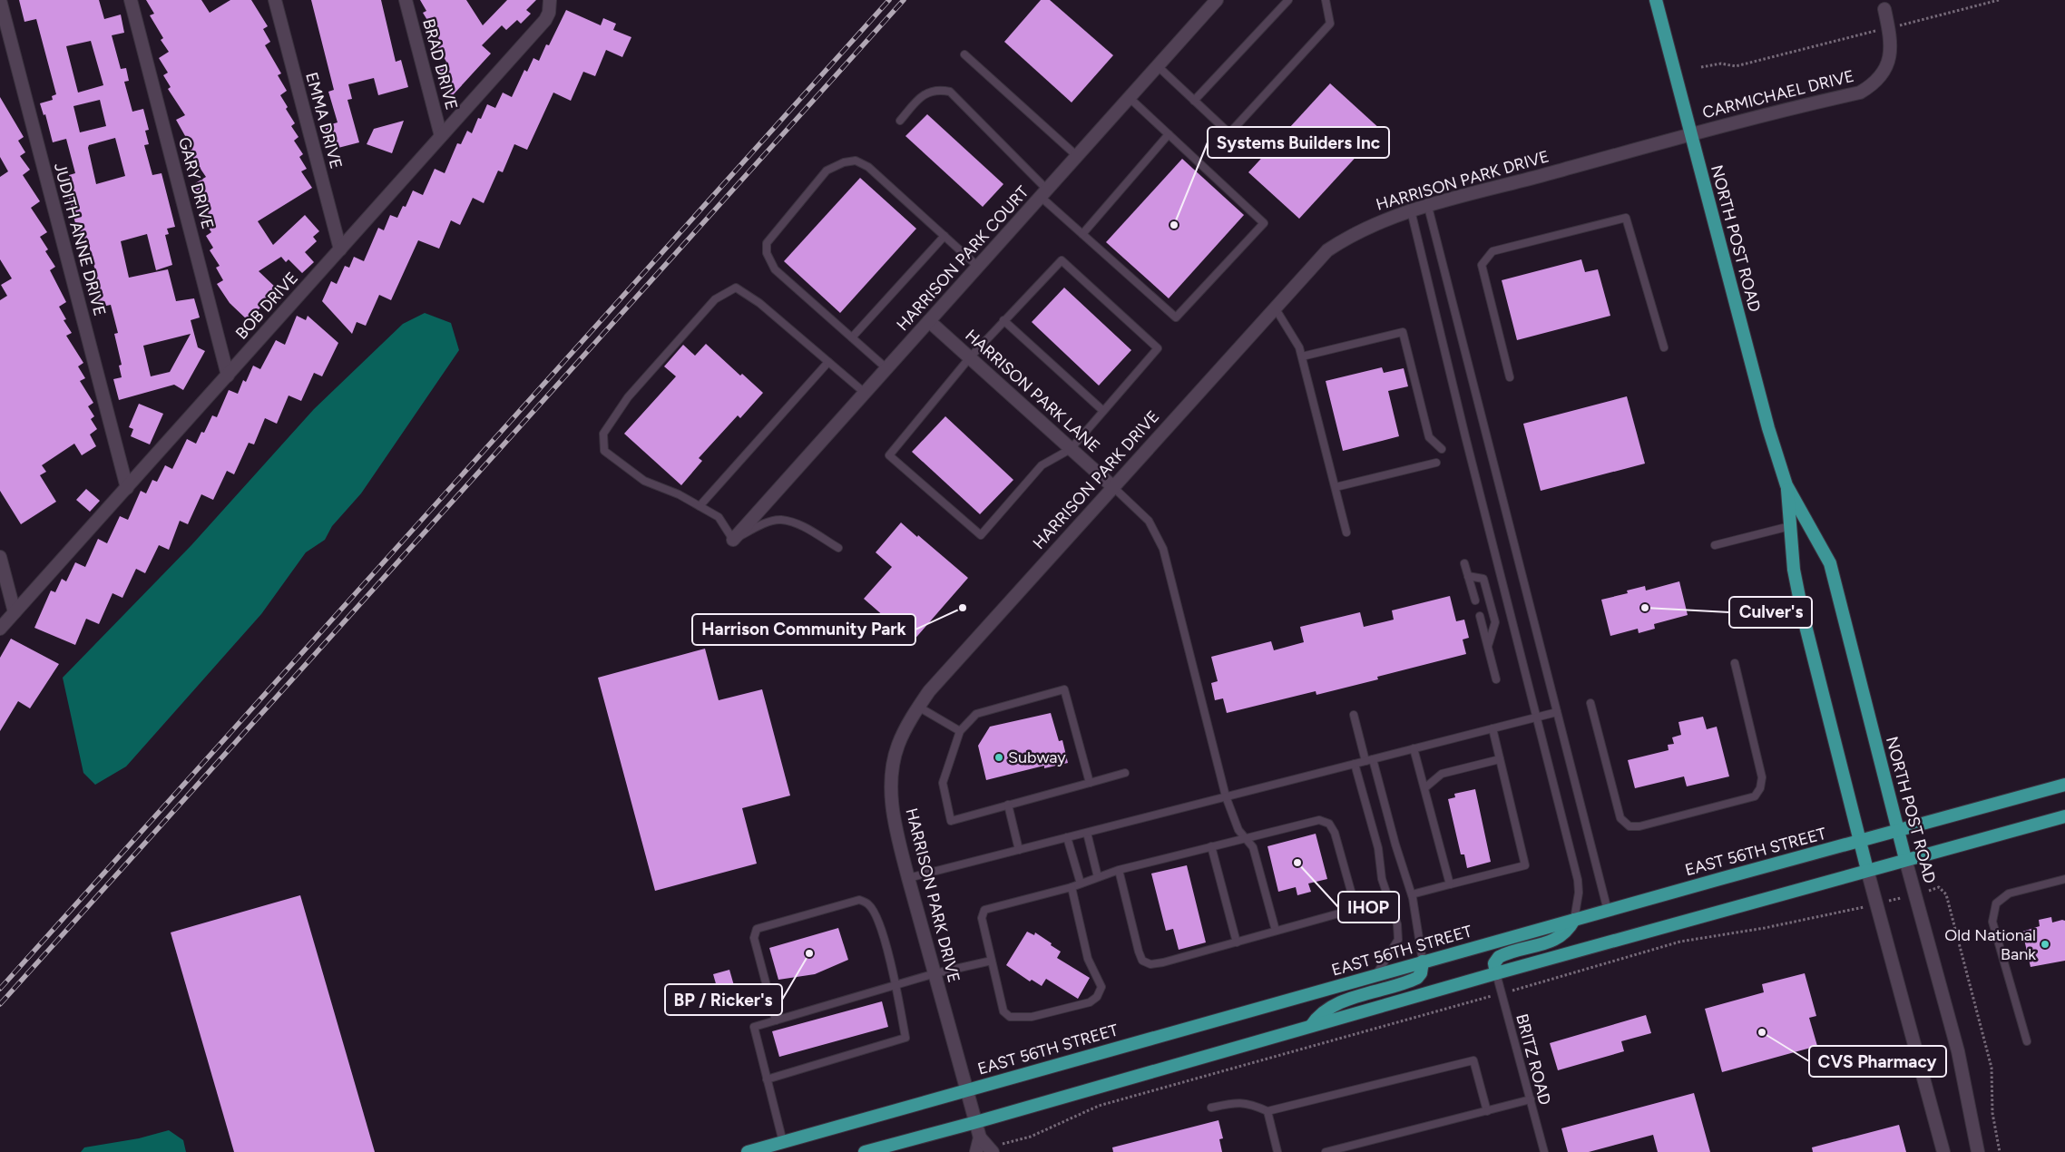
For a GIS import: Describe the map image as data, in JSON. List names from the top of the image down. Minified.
{"streets":{"main road":["NORTH POST ROAD","EAST 56TH STREET"],"street":["BRAD DRIVE","CARMICHAEL DRIVE","EMMA DRIVE","HARRISON PARK DRIVE","GARY DRIVE","JUDITH ANNE DRIVE","HARRISON PARK COURT","BOB DRIVE","HARRISON PARK LANE"],"lane":["BRITZ ROAD"]},"crossings":[["BRAD DRIVE","BOB DRIVE"],["CARMICHAEL DRIVE","HARRISON PARK DRIVE"],["CARMICHAEL DRIVE","NORTH POST ROAD"],["EMMA DRIVE","BOB DRIVE"],["HARRISON PARK DRIVE","NORTH POST ROAD"],["HARRISON PARK DRIVE","HARRISON PARK LANE"],["HARRISON PARK DRIVE","EAST 56TH STREET"],["GARY DRIVE","BOB DRIVE"],["NORTH POST ROAD","EAST 56TH STREET"],["JUDITH ANNE DRIVE","BOB DRIVE"],["HARRISON PARK COURT","HARRISON PARK LANE"]],"places":["Systems Builders Inc","Harrison Community Park","Culver's","Subway","IHOP","Old National Bank","BP / Ricker's","CVS Pharmacy"]}
